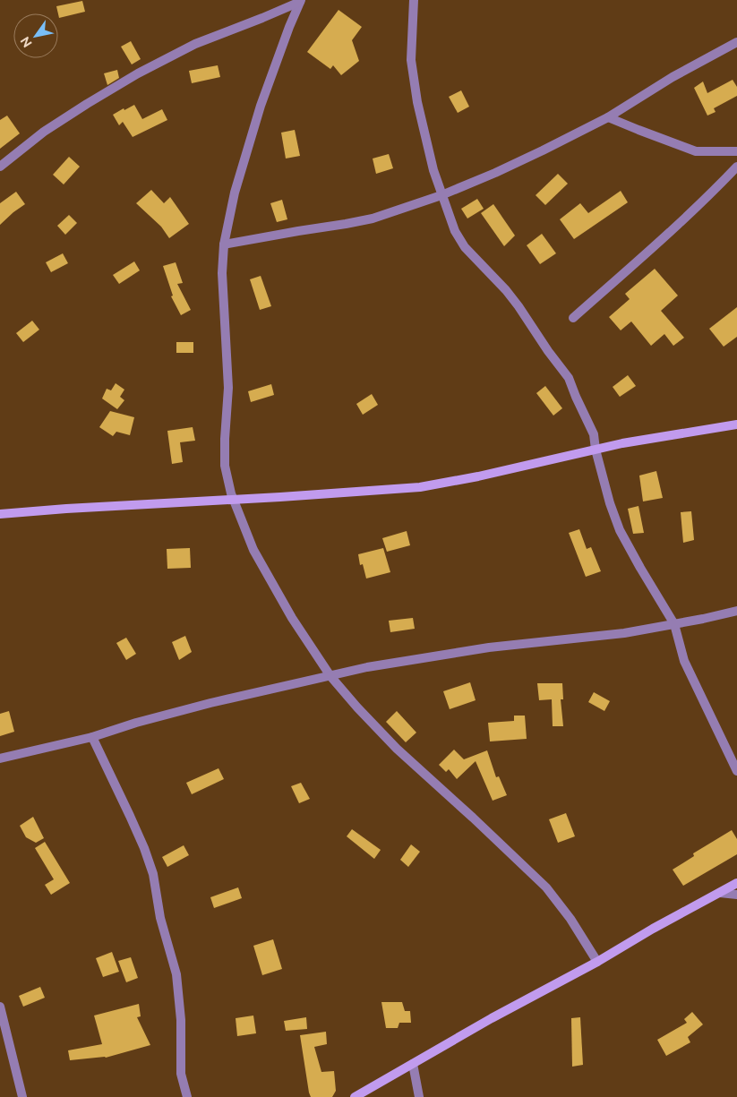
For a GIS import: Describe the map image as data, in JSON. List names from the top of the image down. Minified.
{"north":"bottom left"}
